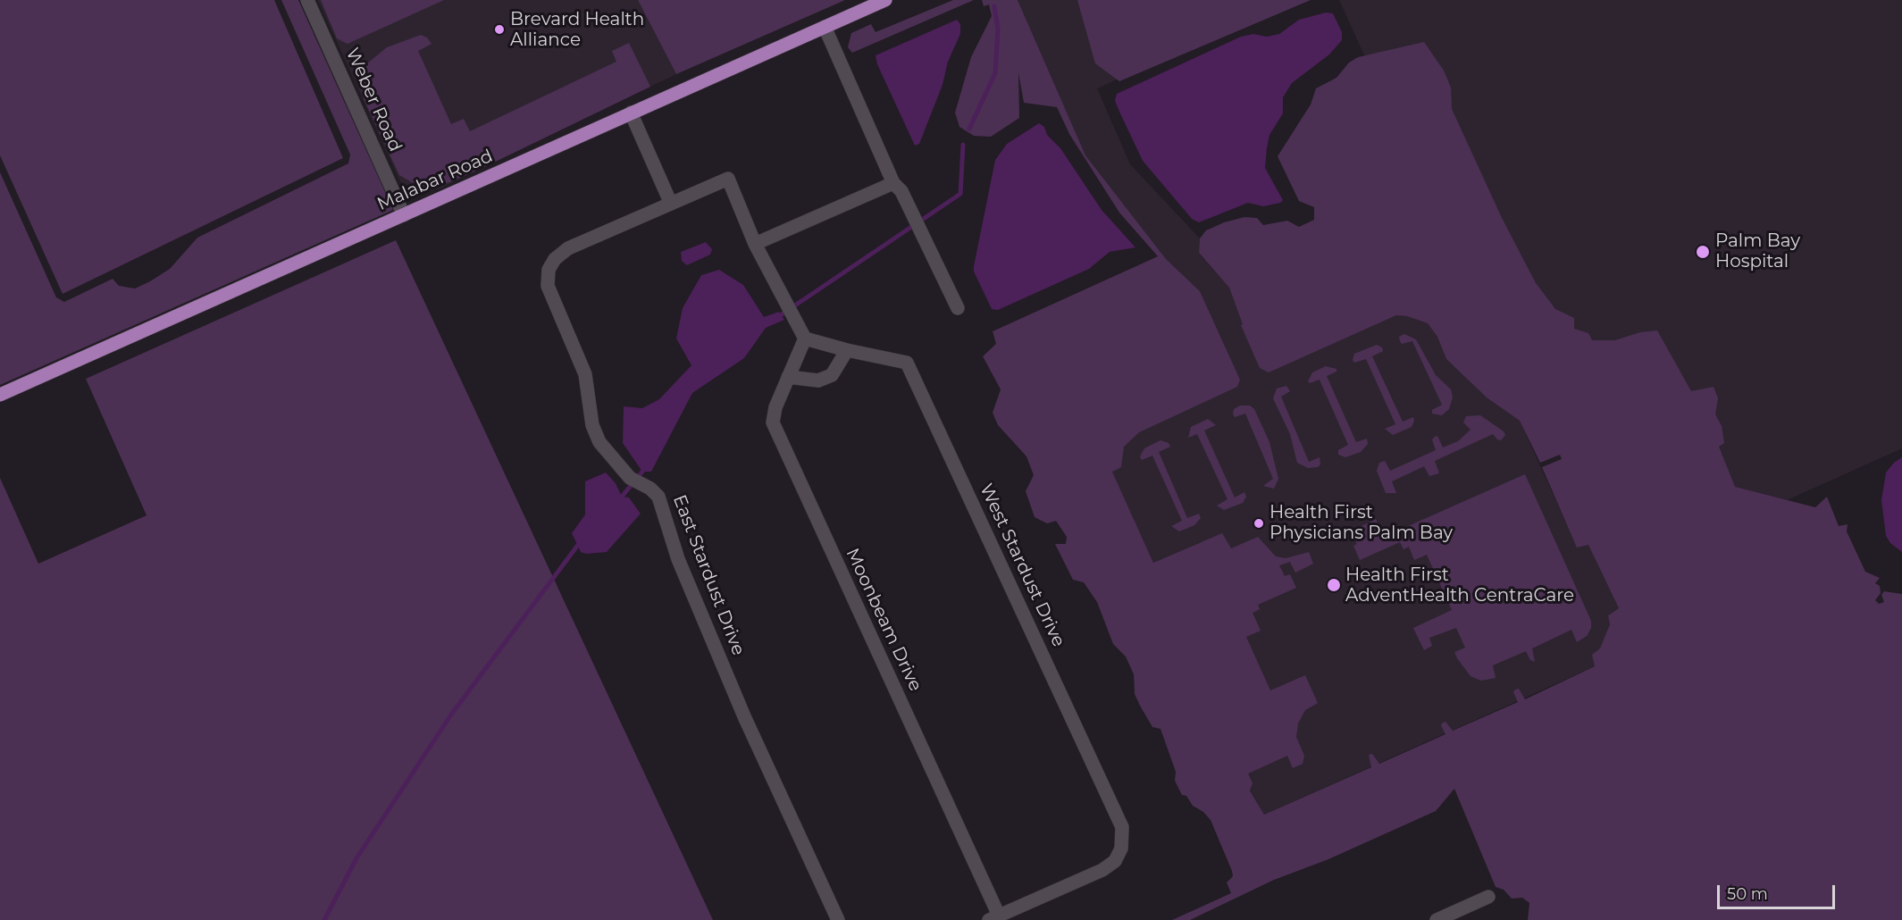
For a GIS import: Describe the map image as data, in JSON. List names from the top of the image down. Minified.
{"streets":{"main road":["Malabar Road"],"street":["Weber Road","West Stardust Drive","East Stardust Drive","Moonbeam Drive"]},"crossings":[["Weber Road","Malabar Road"],["West Stardust Drive","Moonbeam Drive"]],"places":["Brevard Health Alliance","Palm Bay Hospital","Health First Physicians Palm Bay","Health First AdventHealth CentraCare"],"scale_bar":"50 m"}
